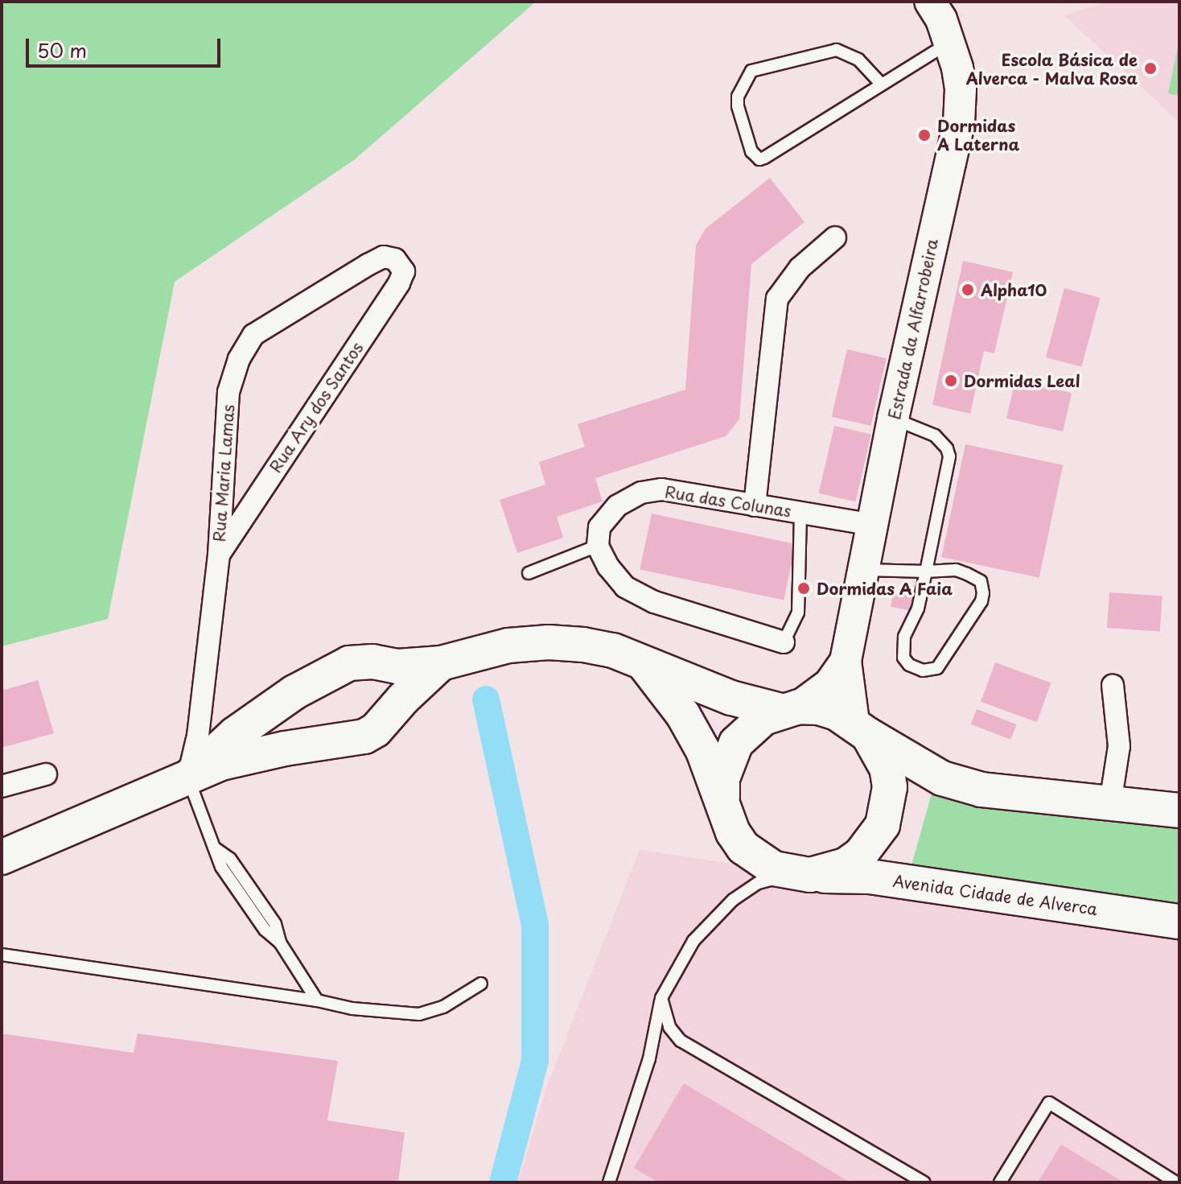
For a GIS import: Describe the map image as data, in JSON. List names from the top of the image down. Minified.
{"streets":{"main road":["Estrada da Alfarrobeira","Avenida Cidade de Alverca"],"street":["Rua Ary dos Santos","Rua Maria Lamas","Rua das Colunas"]},"crossings":[["Estrada da Alfarrobeira","Rua das Colunas"],["Estrada da Alfarrobeira","Avenida Cidade de Alverca"],["Rua Ary dos Santos","Rua Maria Lamas"]],"places":["Escola Básica de Alverca - Malva Rosa","Dormidas A Laterna","Alpha10","Dormidas Leal","Dormidas A Faia"],"scale_bar":"50 m"}
